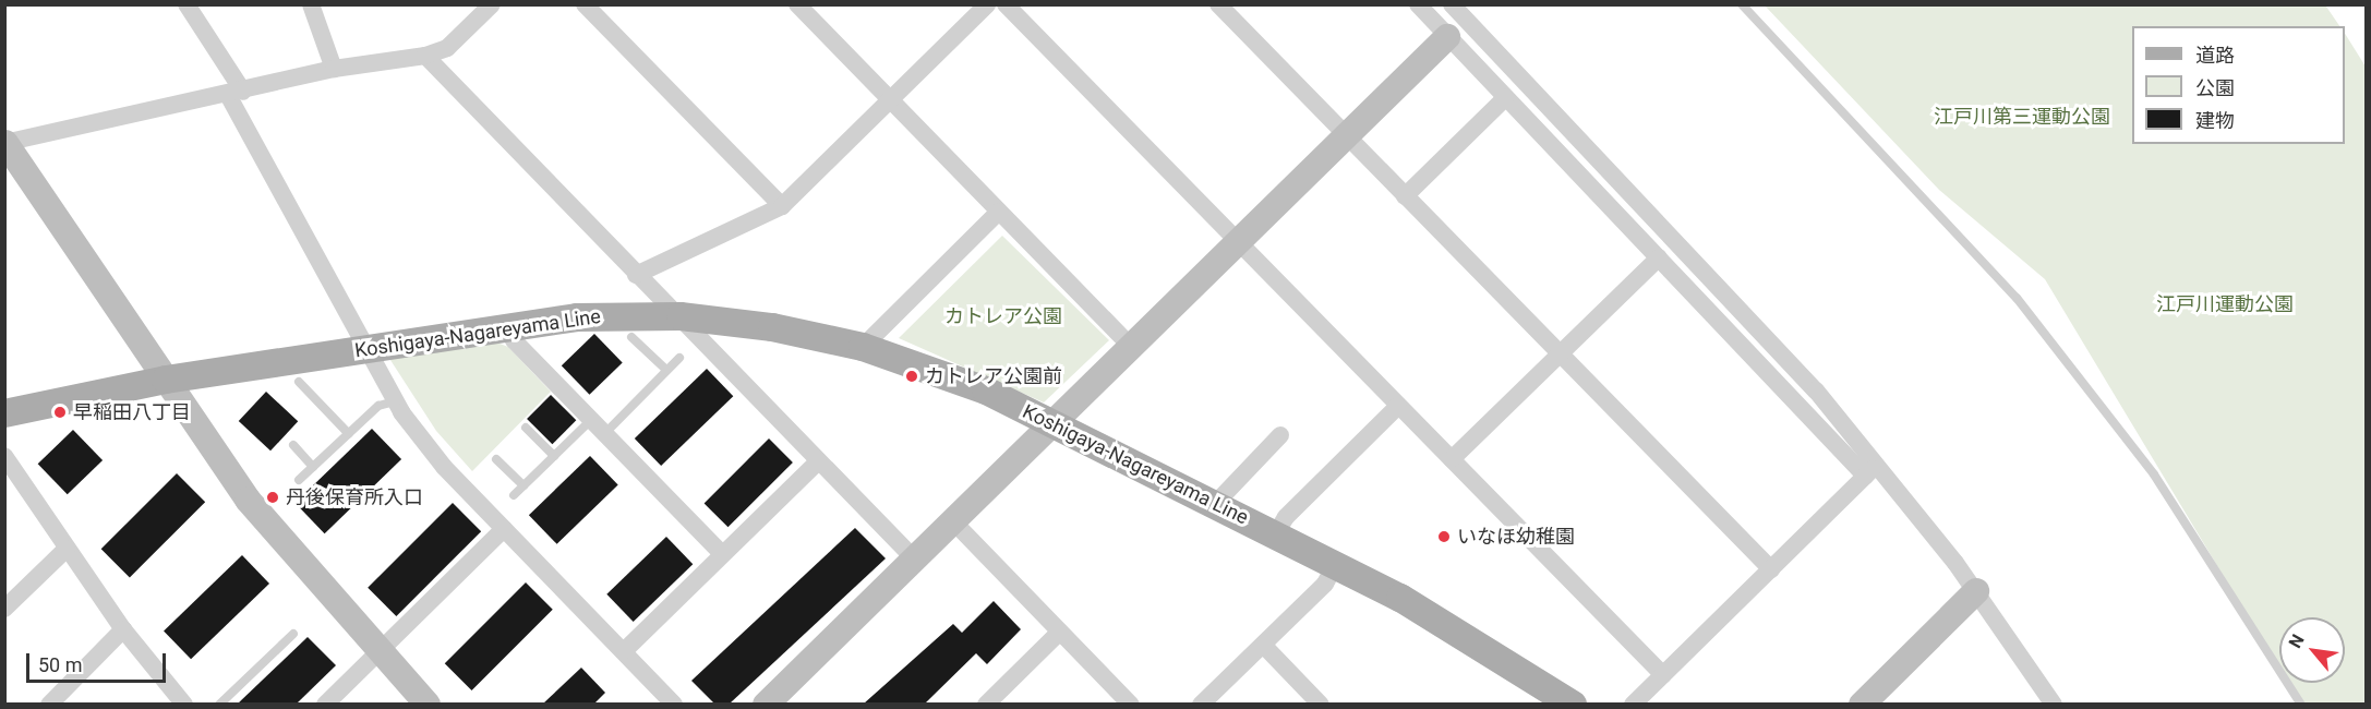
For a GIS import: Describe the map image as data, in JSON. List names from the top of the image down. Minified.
{"streets":{"main road":["Koshigaya-Nagareyama Line"]},"parks":["江戸川第三運動公園","江戸川運動公園","カトレア公園"],"places":["カトレア公園前","早稲田八丁目","丹後保育所入口","いなほ幼稚園"],"legend":["道路","公園","建物"],"scale_bar":"50 m","north":"top left"}
